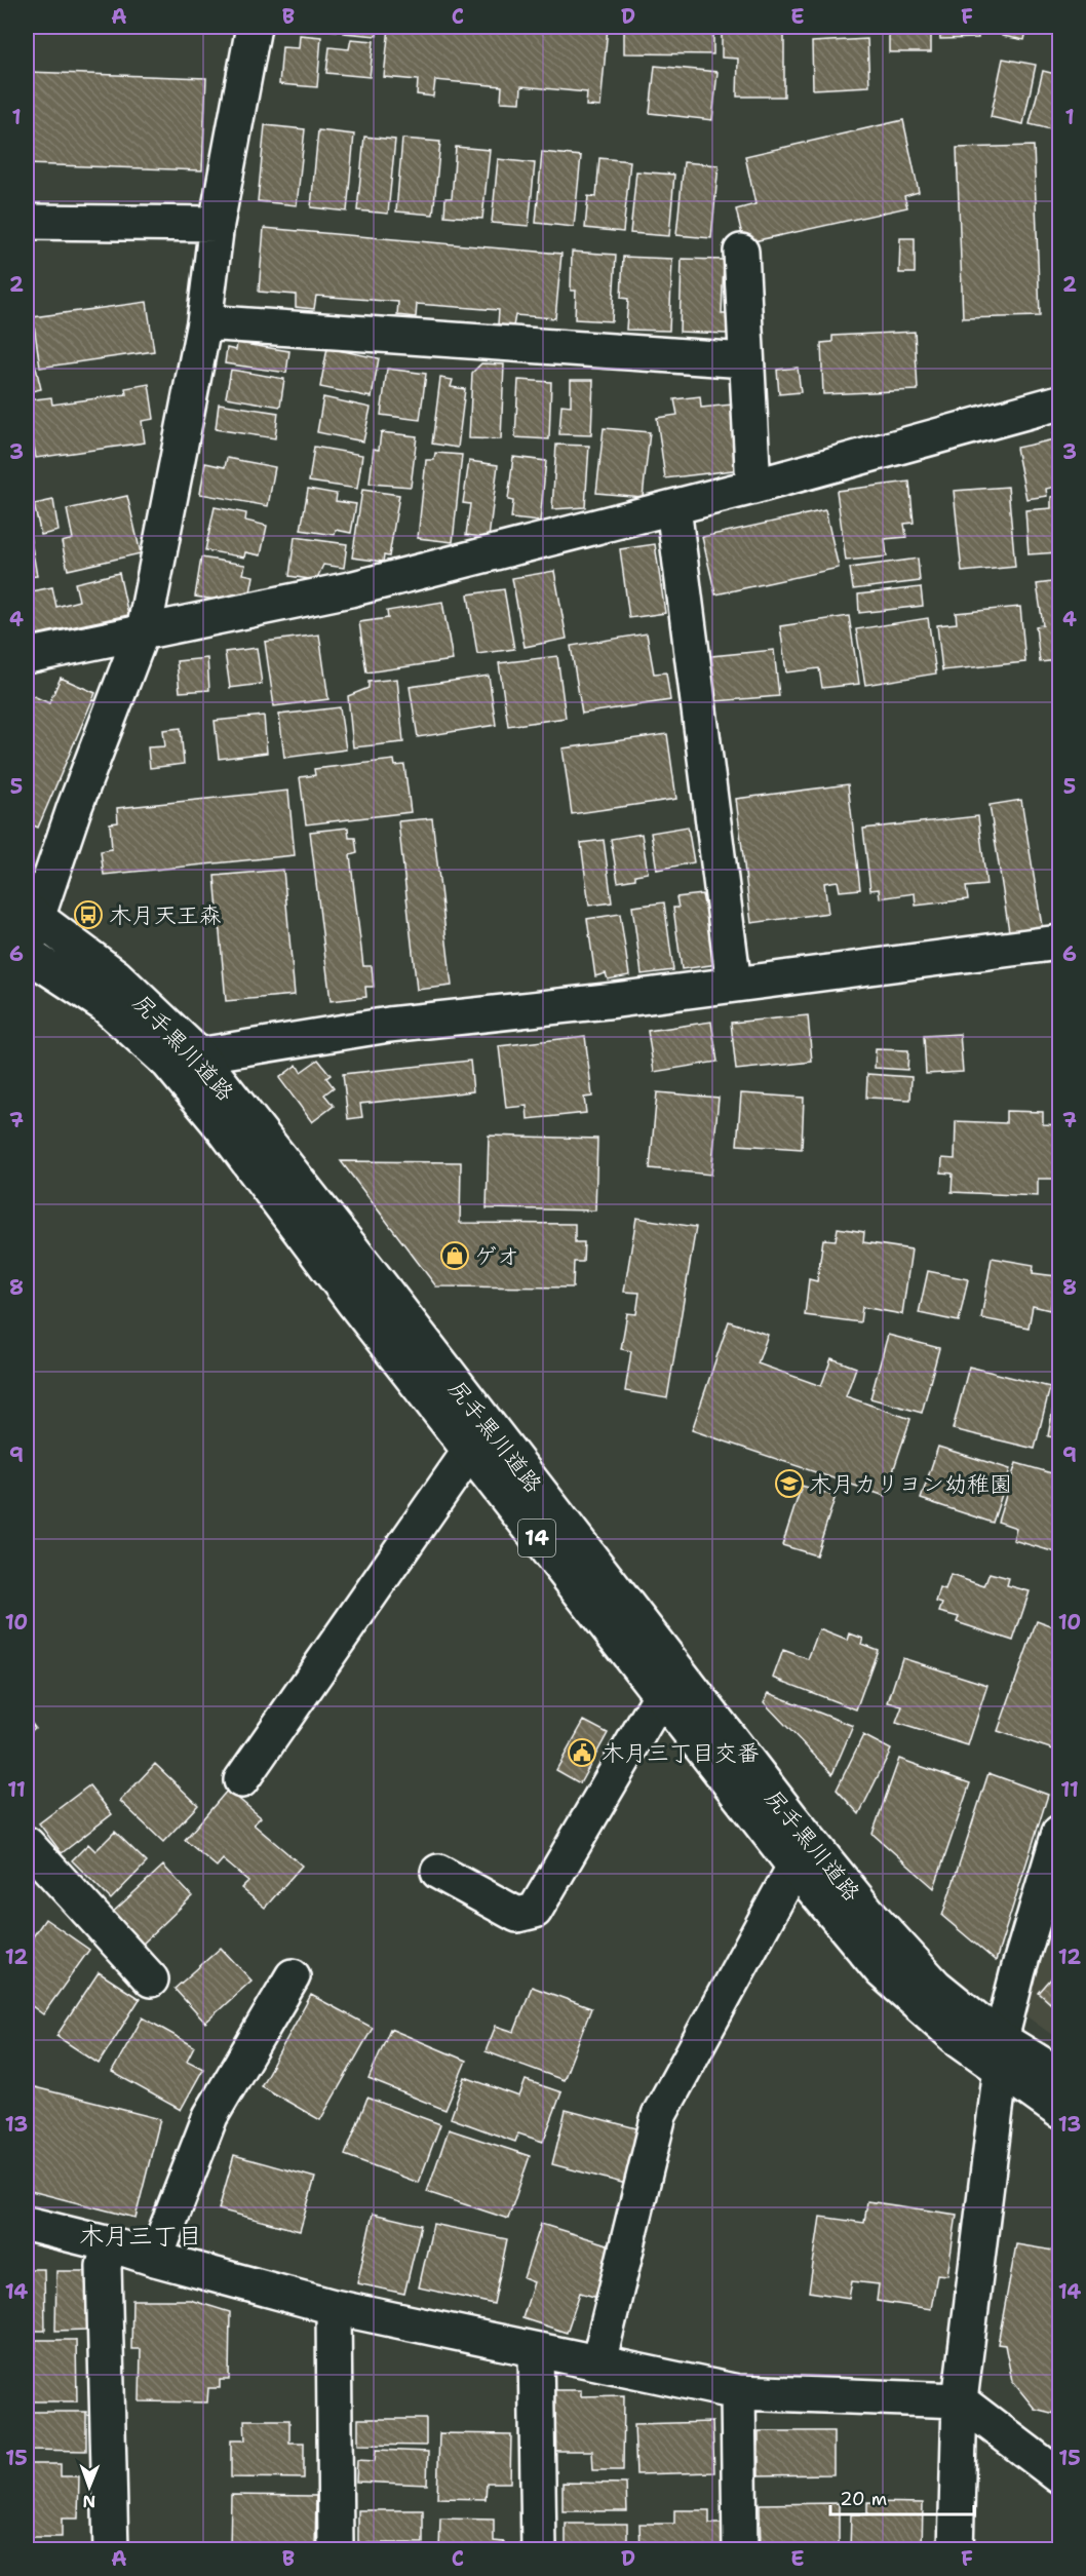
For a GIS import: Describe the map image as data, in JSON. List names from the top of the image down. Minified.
{"streets":{"street":["尻手黒川道路","14"]},"districts":["木月三丁目"],"places":{"bus stop":["木月天王森"],"shop":["ゲオ"],"school or university":["木月カリヨン幼稚園"],"public building":["木月三丁目交番"]},"scale_bar":"20 m","north":"bottom","grid":{"columns":["A","B","C","D","E","F"],"rows":["1","2","3","4","5","6","7","8","9","10","11","12","13","14","15"]}}
